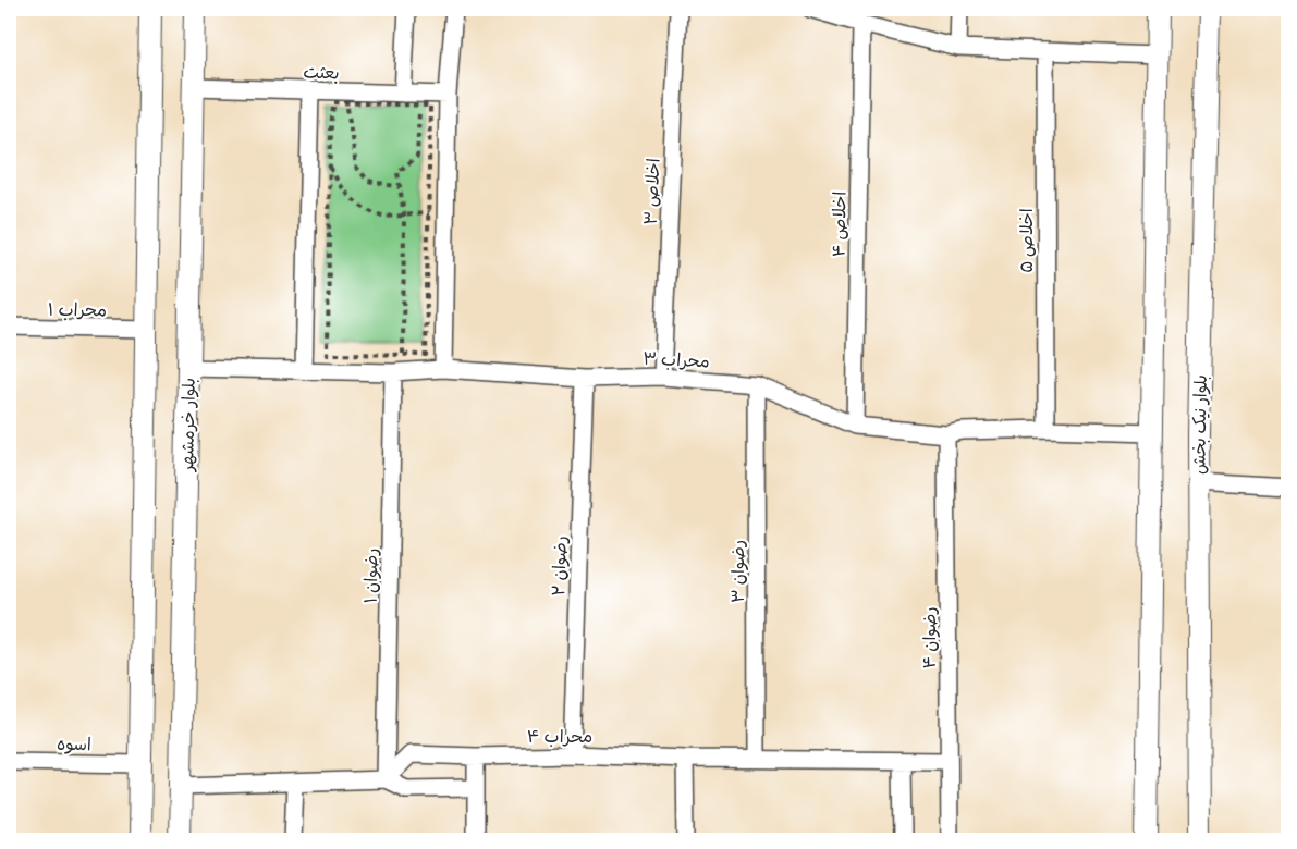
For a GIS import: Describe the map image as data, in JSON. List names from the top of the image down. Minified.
{"streets":{"street":["بعثت","اخلاص ۳","اخلاص ۴","اخلاص ۵","محراب ۱","محراب ۳","بلوار خرمشهر","بلوار نیک بخش","رضوان ۲","رضوان ۳","رضوان ۱","رضوان ۴","محراب ۴","اسوه"]},"crossings":[["بعثت","بلوار خرمشهر"],["اخلاص ۳","محراب ۳"],["اخلاص ۴","محراب ۳"],["اخلاص ۵","محراب ۳"],["محراب ۳","بلوار خرمشهر"],["محراب ۳","رضوان ۲"],["محراب ۳","رضوان ۳"],["محراب ۳","رضوان ۱"],["محراب ۳","رضوان ۴"],["رضوان ۲","محراب ۴"],["رضوان ۳","محراب ۴"],["رضوان ۱","محراب ۴"],["رضوان ۴","محراب ۴"]]}
